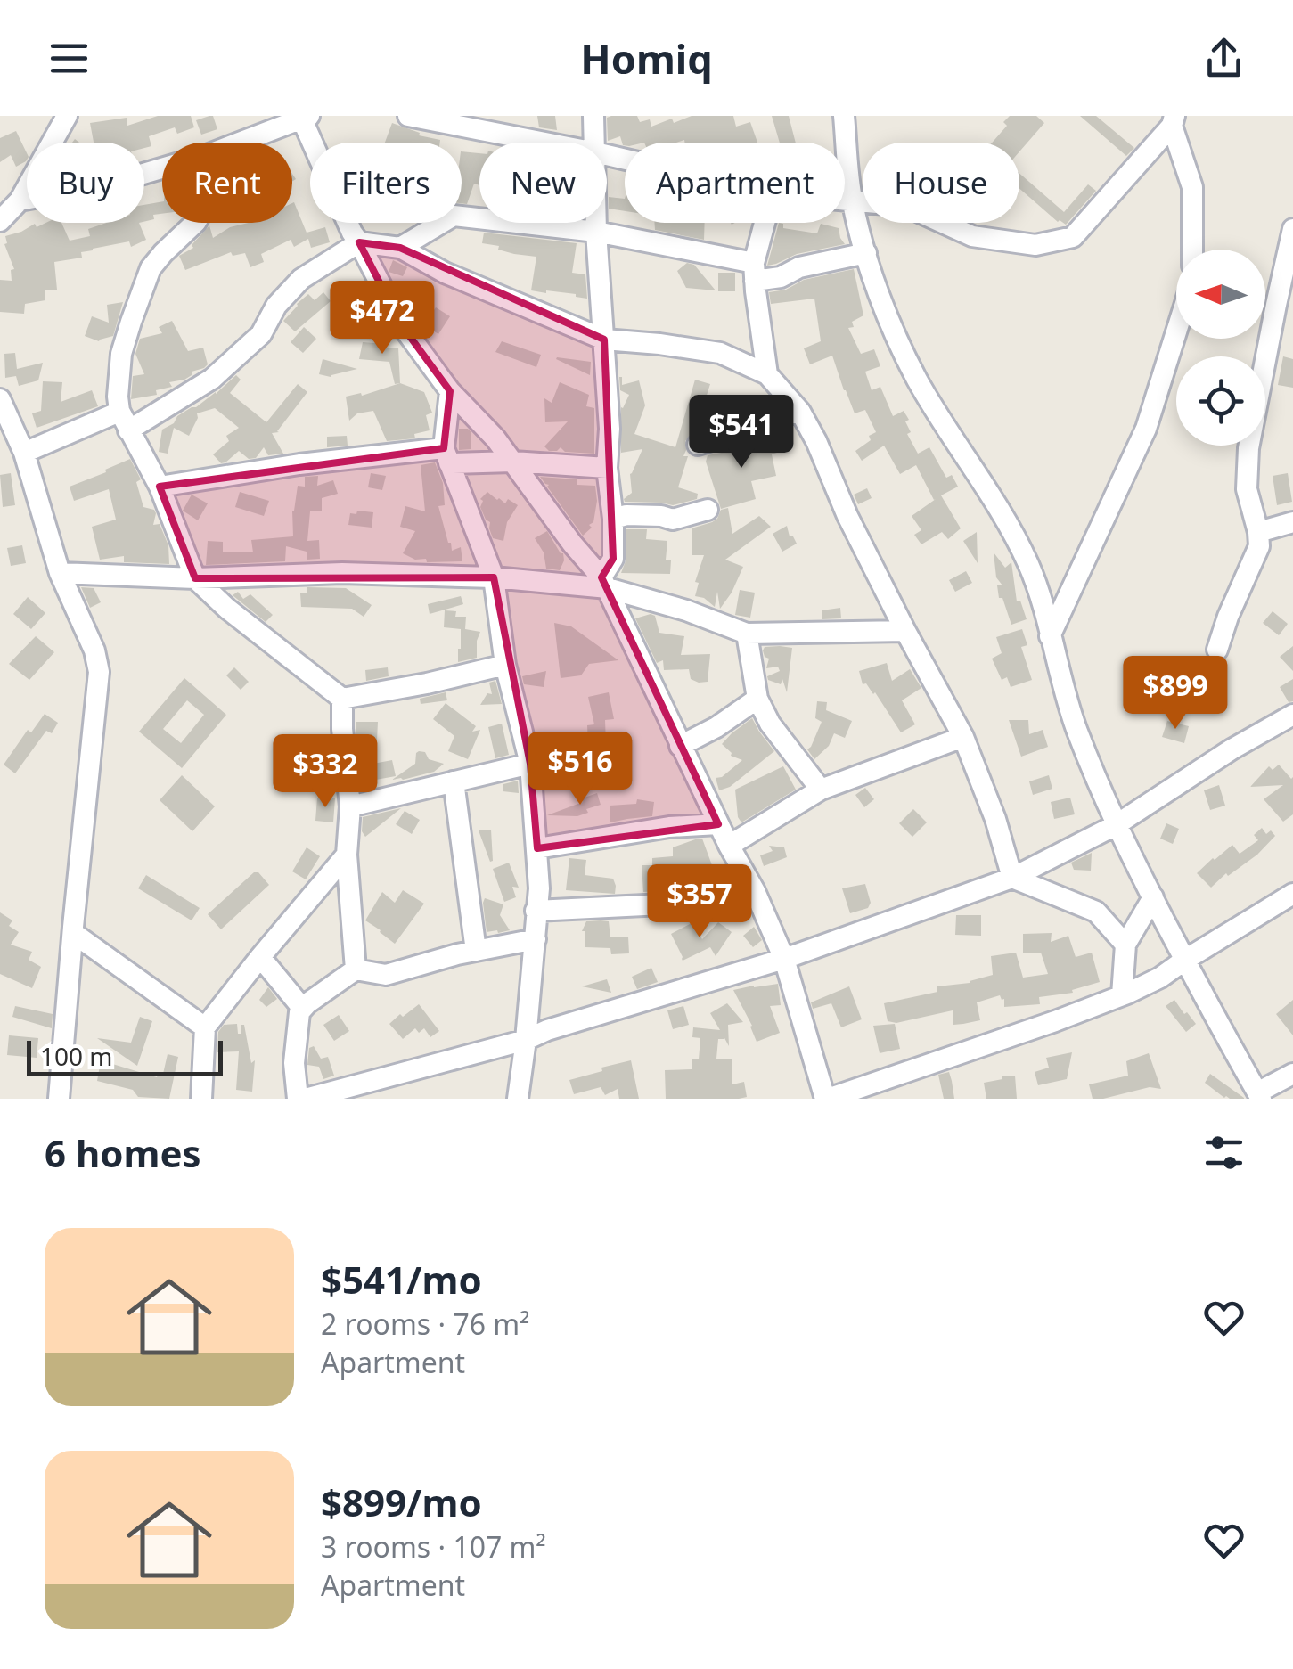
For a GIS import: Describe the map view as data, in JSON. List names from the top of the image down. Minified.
{"scale_bar":"100 m","north":"left","page":{"header":"Homiq","chip":["Buy","Rent","Filters","New","Apartment","House"],"price":["$472","$541","$899","$516","$332","$357"],"scale":"100 m","heading":"6 homes","list":[{"name":"$541/mo","note":"2 rooms · 76 m² · Apartment"},{"name":"$899/mo","note":"3 rooms · 107 m² · Apartment"}]}}
